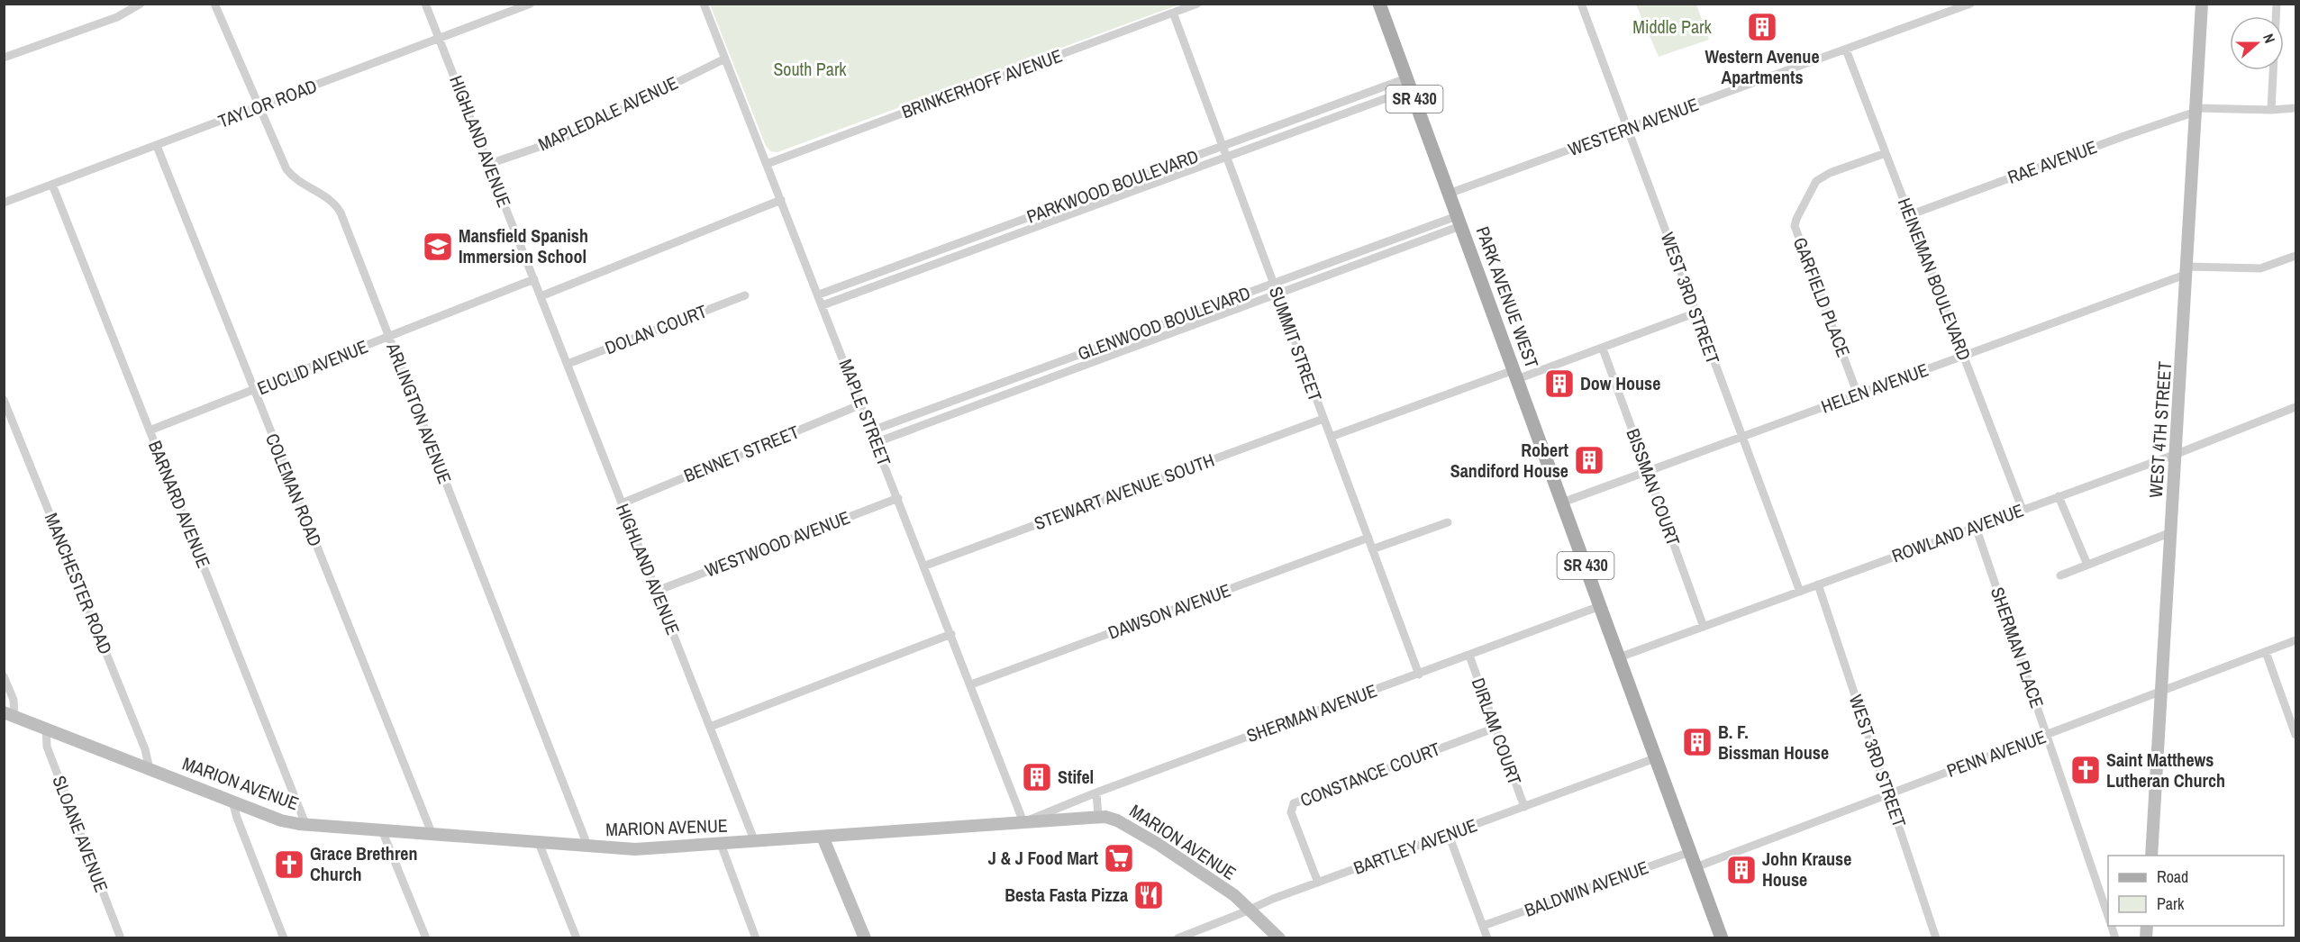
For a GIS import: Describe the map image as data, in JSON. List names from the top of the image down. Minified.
{"streets":{"main road":["SR 430","PARK AVENUE WEST"],"street":["BRINKERHOFF AVENUE","TAYLOR ROAD","MAPLEDALE AVENUE","WESTERN AVENUE","HIGHLAND AVENUE","RAE AVENUE","PARKWOOD BOULEVARD","HEINEMAN BOULEVARD","GARFIELD PLACE","WEST 3RD STREET","GLENWOOD BOULEVARD","DOLAN COURT","SUMMIT STREET","EUCLID AVENUE","HELEN AVENUE","MAPLE STREET","ARLINGTON AVENUE","WEST 4TH STREET","BENNET STREET","BISSMAN COURT","COLEMAN ROAD","STEWART AVENUE SOUTH","BARNARD AVENUE","ROWLAND AVENUE","WESTWOOD AVENUE","MANCHESTER ROAD","DAWSON AVENUE","SHERMAN PLACE","SHERMAN AVENUE","DIRLAM COURT","PENN AVENUE","CONSTANCE COURT","MARION AVENUE","SLOANE AVENUE","BARTLEY AVENUE","BALDWIN AVENUE"]},"crossings":[["BRINKERHOFF AVENUE","SUMMIT STREET"],["BRINKERHOFF AVENUE","MAPLE STREET"],["TAYLOR ROAD","HIGHLAND AVENUE"],["TAYLOR ROAD","ARLINGTON AVENUE"],["TAYLOR ROAD","COLEMAN ROAD"],["TAYLOR ROAD","BARNARD AVENUE"],["MAPLEDALE AVENUE","HIGHLAND AVENUE"],["MAPLEDALE AVENUE","MAPLE STREET"],["WESTERN AVENUE","HEINEMAN BOULEVARD"],["WESTERN AVENUE","PARK AVENUE WEST"],["WESTERN AVENUE","WEST 3RD STREET"],["HIGHLAND AVENUE","DOLAN COURT"],["HIGHLAND AVENUE","EUCLID AVENUE"],["HIGHLAND AVENUE","BENNET STREET"],["HIGHLAND AVENUE","WESTWOOD AVENUE"],["HIGHLAND AVENUE","MARION AVENUE"],["RAE AVENUE","HEINEMAN BOULEVARD"],["RAE AVENUE","WEST 4TH STREET"],["PARKWOOD BOULEVARD","PARK AVENUE WEST"],["PARKWOOD BOULEVARD","SUMMIT STREET"],["PARKWOOD BOULEVARD","MAPLE STREET"],["HEINEMAN BOULEVARD","GARFIELD PLACE"],["HEINEMAN BOULEVARD","HELEN AVENUE"],["HEINEMAN BOULEVARD","ROWLAND AVENUE"],["PARK AVENUE WEST","GLENWOOD BOULEVARD"],["PARK AVENUE WEST","HELEN AVENUE"],["PARK AVENUE WEST","ROWLAND AVENUE"],["PARK AVENUE WEST","SHERMAN AVENUE"],["PARK AVENUE WEST","PENN AVENUE"],["PARK AVENUE WEST","BARTLEY AVENUE"],["PARK AVENUE WEST","BALDWIN AVENUE"],["GARFIELD PLACE","HELEN AVENUE"],["WEST 3RD STREET","HELEN AVENUE"],["WEST 3RD STREET","ROWLAND AVENUE"],["WEST 3RD STREET","PENN AVENUE"],["GLENWOOD BOULEVARD","SUMMIT STREET"],["GLENWOOD BOULEVARD","MAPLE STREET"],["SUMMIT STREET","STEWART AVENUE SOUTH"],["SUMMIT STREET","DAWSON AVENUE"],["SUMMIT STREET","SHERMAN AVENUE"],["EUCLID AVENUE","ARLINGTON AVENUE"],["EUCLID AVENUE","COLEMAN ROAD"],["EUCLID AVENUE","BARNARD AVENUE"],["HELEN AVENUE","WEST 4TH STREET"],["HELEN AVENUE","BISSMAN COURT"],["MAPLE STREET","BENNET STREET"],["MAPLE STREET","STEWART AVENUE SOUTH"],["MAPLE STREET","WESTWOOD AVENUE"],["MAPLE STREET","DAWSON AVENUE"],["MAPLE STREET","SHERMAN AVENUE"],["MAPLE STREET","MARION AVENUE"],["ARLINGTON AVENUE","MARION AVENUE"],["WEST 4TH STREET","ROWLAND AVENUE"],["WEST 4TH STREET","PENN AVENUE"],["BISSMAN COURT","ROWLAND AVENUE"],["COLEMAN ROAD","MARION AVENUE"],["BARNARD AVENUE","MARION AVENUE"],["ROWLAND AVENUE","SHERMAN PLACE"],["MANCHESTER ROAD","MARION AVENUE"],["SHERMAN PLACE","PENN AVENUE"],["SHERMAN AVENUE","DIRLAM COURT"],["SHERMAN AVENUE","MARION AVENUE"],["DIRLAM COURT","CONSTANCE COURT"],["DIRLAM COURT","BARTLEY AVENUE"],["CONSTANCE COURT","BARTLEY AVENUE"],["MARION AVENUE","SLOANE AVENUE"],["MARION AVENUE","BARTLEY AVENUE"]],"parks":["Middle Park","South Park"],"places":{"building":["Western Avenue Apartments","Dow House","Robert Sandiford House","B. F. Bissman House","Stifel","John Krause House"],"school or university":["Mansfield Spanish Immersion School"],"church":["Saint Matthews Lutheran Church","Grace Brethren Church"],"supermarket":["J & J Food Mart"],"restaurant":["Besta Fasta Pizza"]},"legend":["Road","Park"],"north":"right"}
